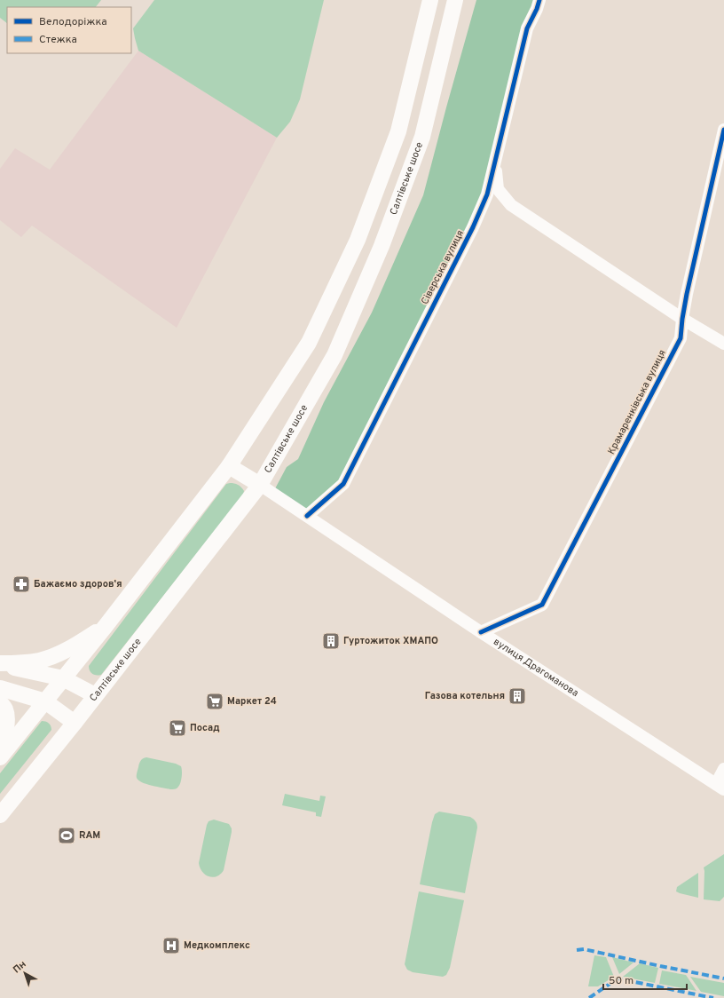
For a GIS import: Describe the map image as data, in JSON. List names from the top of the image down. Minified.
{"streets":{"main road":["Салтівське шосе"],"street":["Сіверська вулиця","Крамаренківська вулиця","вулиця Драгоманова"]},"crossings":[["Салтівське шосе","вулиця Драгоманова"],["Сіверська вулиця","вулиця Драгоманова"],["Крамаренківська вулиця","вулиця Драгоманова"]],"places":{"pharmacy":["Бажаємо здоровʼя"],"building":["Гуртожиток ХМАПО","Газова котельня"],"supermarket":["Маркет 24","Посад"],"sports":["RAM"],"hospital":["Медкомплекс"]},"legend":["Велодоріжка","Стежка"],"scale_bar":"50 m","north":"top left"}
